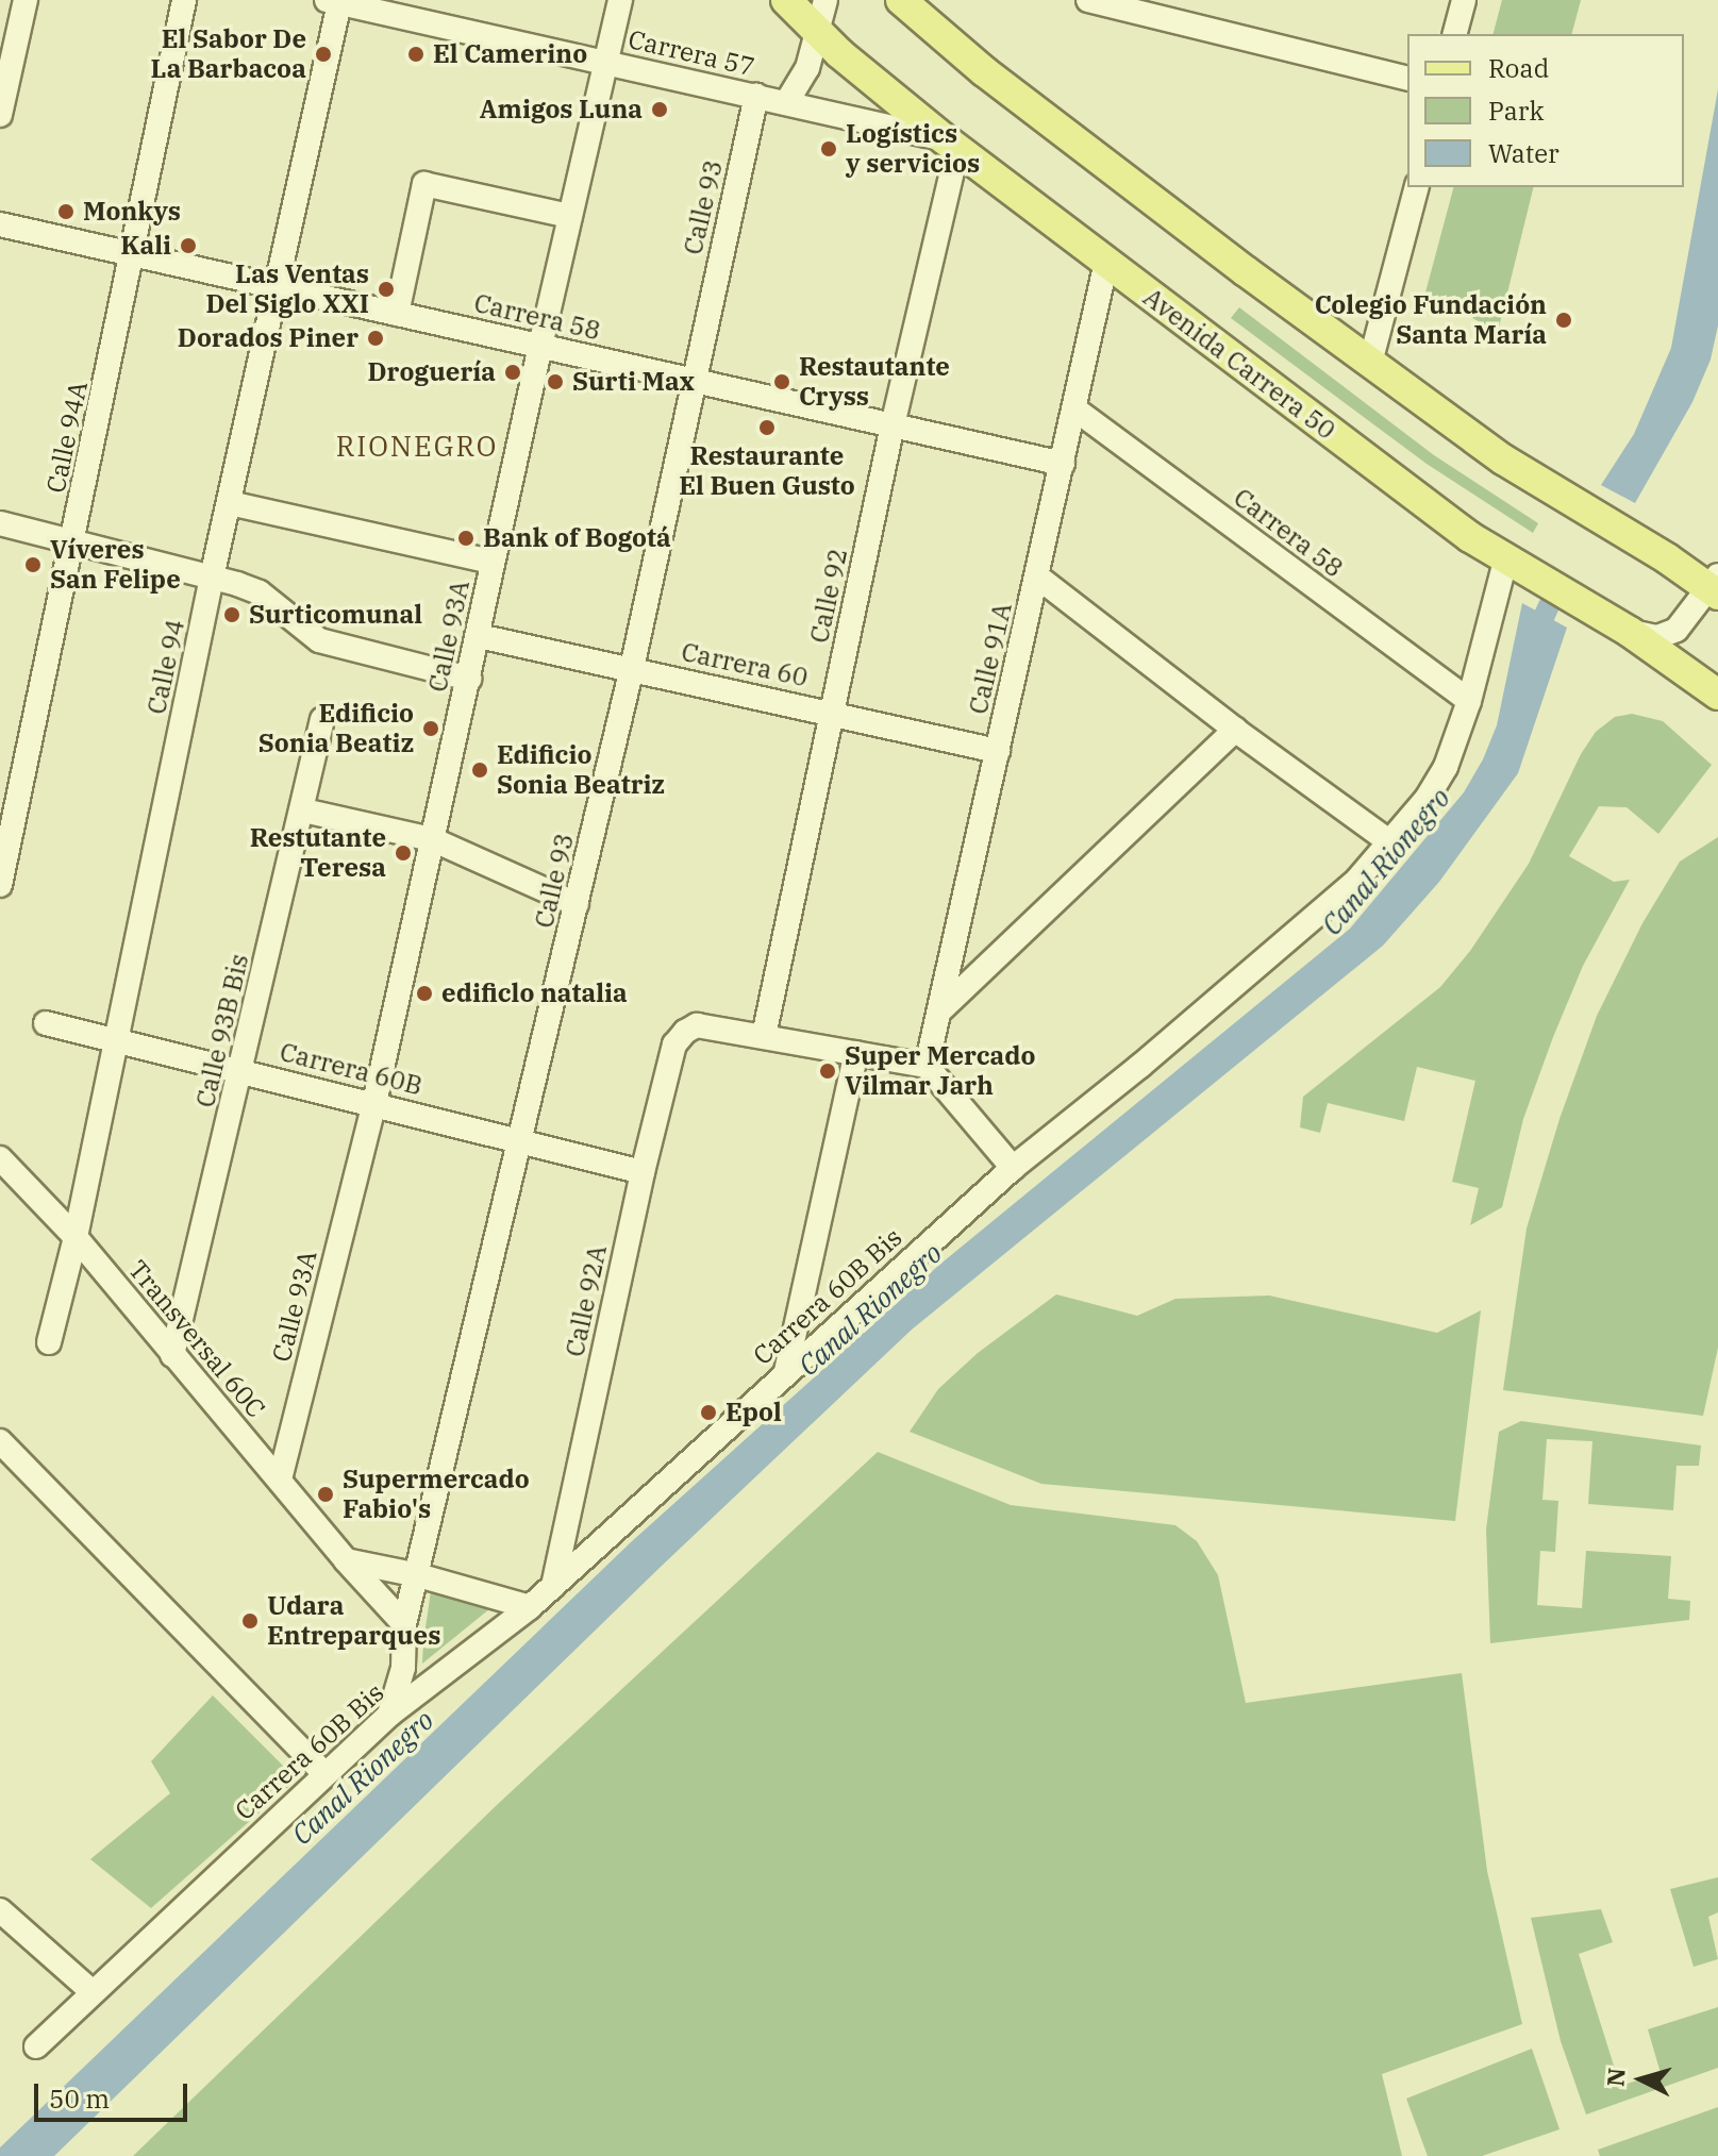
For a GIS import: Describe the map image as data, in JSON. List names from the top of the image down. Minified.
{"streets":{"main road":["Avenida Carrera 50"],"street":["Carrera 57","Calle 93","Carrera 58","Calle 94A","Calle 92","Calle 93A","Calle 91A","Carrera 60","Calle 94","Calle 93B Bis","Carrera 60B","Carrera 60B Bis","Calle 92A","Transversal 60C"]},"crossings":[["Carrera 57","Calle 93"],["Carrera 57","Avenida Carrera 50"],["Carrera 57","Calle 92"],["Carrera 57","Calle 93A"],["Carrera 57","Calle 94"],["Calle 93","Carrera 58"],["Calle 93","Carrera 60"],["Calle 93","Carrera 60B"],["Calle 93","Transversal 60C"],["Carrera 58","Calle 94A"],["Carrera 58","Calle 92"],["Carrera 58","Calle 93A"],["Carrera 58","Calle 91A"],["Carrera 58","Calle 94"],["Carrera 58","Carrera 60B Bis"],["Avenida Carrera 50","Calle 92"],["Avenida Carrera 50","Calle 91A"],["Avenida Carrera 50","Carrera 60B Bis"],["Calle 92","Carrera 60"],["Calle 92","Calle 92A"],["Calle 93A","Carrera 60"],["Calle 93A","Carrera 60B"],["Calle 93A","Transversal 60C"],["Calle 91A","Carrera 60"],["Calle 94","Carrera 60B"],["Calle 94","Transversal 60C"],["Calle 93B Bis","Carrera 60B"],["Calle 93B Bis","Transversal 60C"],["Carrera 60B","Calle 92A"],["Carrera 60B Bis","Calle 92A"]],"districts":["RIONEGRO"],"water":["Canal Rionegro"],"places":["El Sabor De La Barbacoa","El Camerino","Amigos Luna","Logístics y servicios","Monkys","Kali","Las Ventas Del Siglo XXI","Colegio Fundación Santa María","Dorados Piner","Droguería","Surti Max","Restautante Cryss","Restaurante El Buen Gusto","Bank of Bogotá","Víveres San Felipe","Surticomunal","Edificio Sonia Beatiz","Edificio Sonia Beatriz","Restutante Teresa","edificlo natalia","Super Mercado Vilmar Jarh","Epol","Supermercado Fabio's","Udara Entreparques"],"legend":["Road","Park","Water"],"scale_bar":"50 m","north":"left"}
